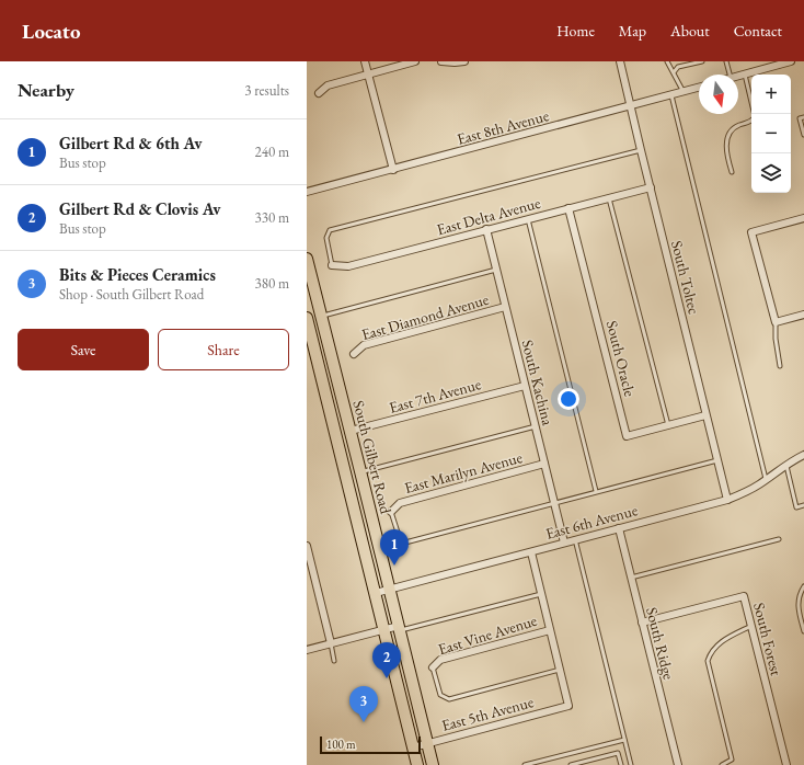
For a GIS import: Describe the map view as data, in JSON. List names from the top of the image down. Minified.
{"streets":{"main road":["South Gilbert Road"],"street":["East 8th Avenue","East Delta Avenue","South Toltec","East Diamond Avenue","South Oracle","South Kachina","East 7th Avenue","East Marilyn Avenue","East 6th Avenue","East Vine Avenue","South Forest","South Ridge","East 5th Avenue"]},"crossings":[["East 8th Avenue","South Toltec"],["East Delta Avenue","South Toltec"],["East Delta Avenue","South Oracle"],["East Delta Avenue","South Kachina"],["South Toltec","South Oracle"],["South Toltec","East 6th Avenue"],["East Diamond Avenue","South Kachina"],["South Kachina","East 7th Avenue"],["South Kachina","East Marilyn Avenue"],["South Kachina","East 6th Avenue"],["East 7th Avenue","South Gilbert Road"],["South Gilbert Road","East 6th Avenue"],["South Gilbert Road","East 5th Avenue"],["East 6th Avenue","South Ridge"],["South Forest","South Ridge"]],"scale_bar":"100 m","north":"bottom","page":{"header":"Locato","nav":["Home","Map","About","Contact"],"heading":["Nearby","3 results"],"map_buttons":["+","−"],"list":[{"mark":"1","name":"Gilbert Rd & 6th Av","note":"Bus stop","value":"240 m"},{"mark":"2","name":"Gilbert Rd & Clovis Av","note":"Bus stop","value":"330 m"},{"mark":"3","name":"Bits & Pieces Ceramics","note":"Shop · South Gilbert Road","value":"380 m"}],"buttons":["Save","Share"],"pins":["1","2","3"],"scale":"100 m"}}
